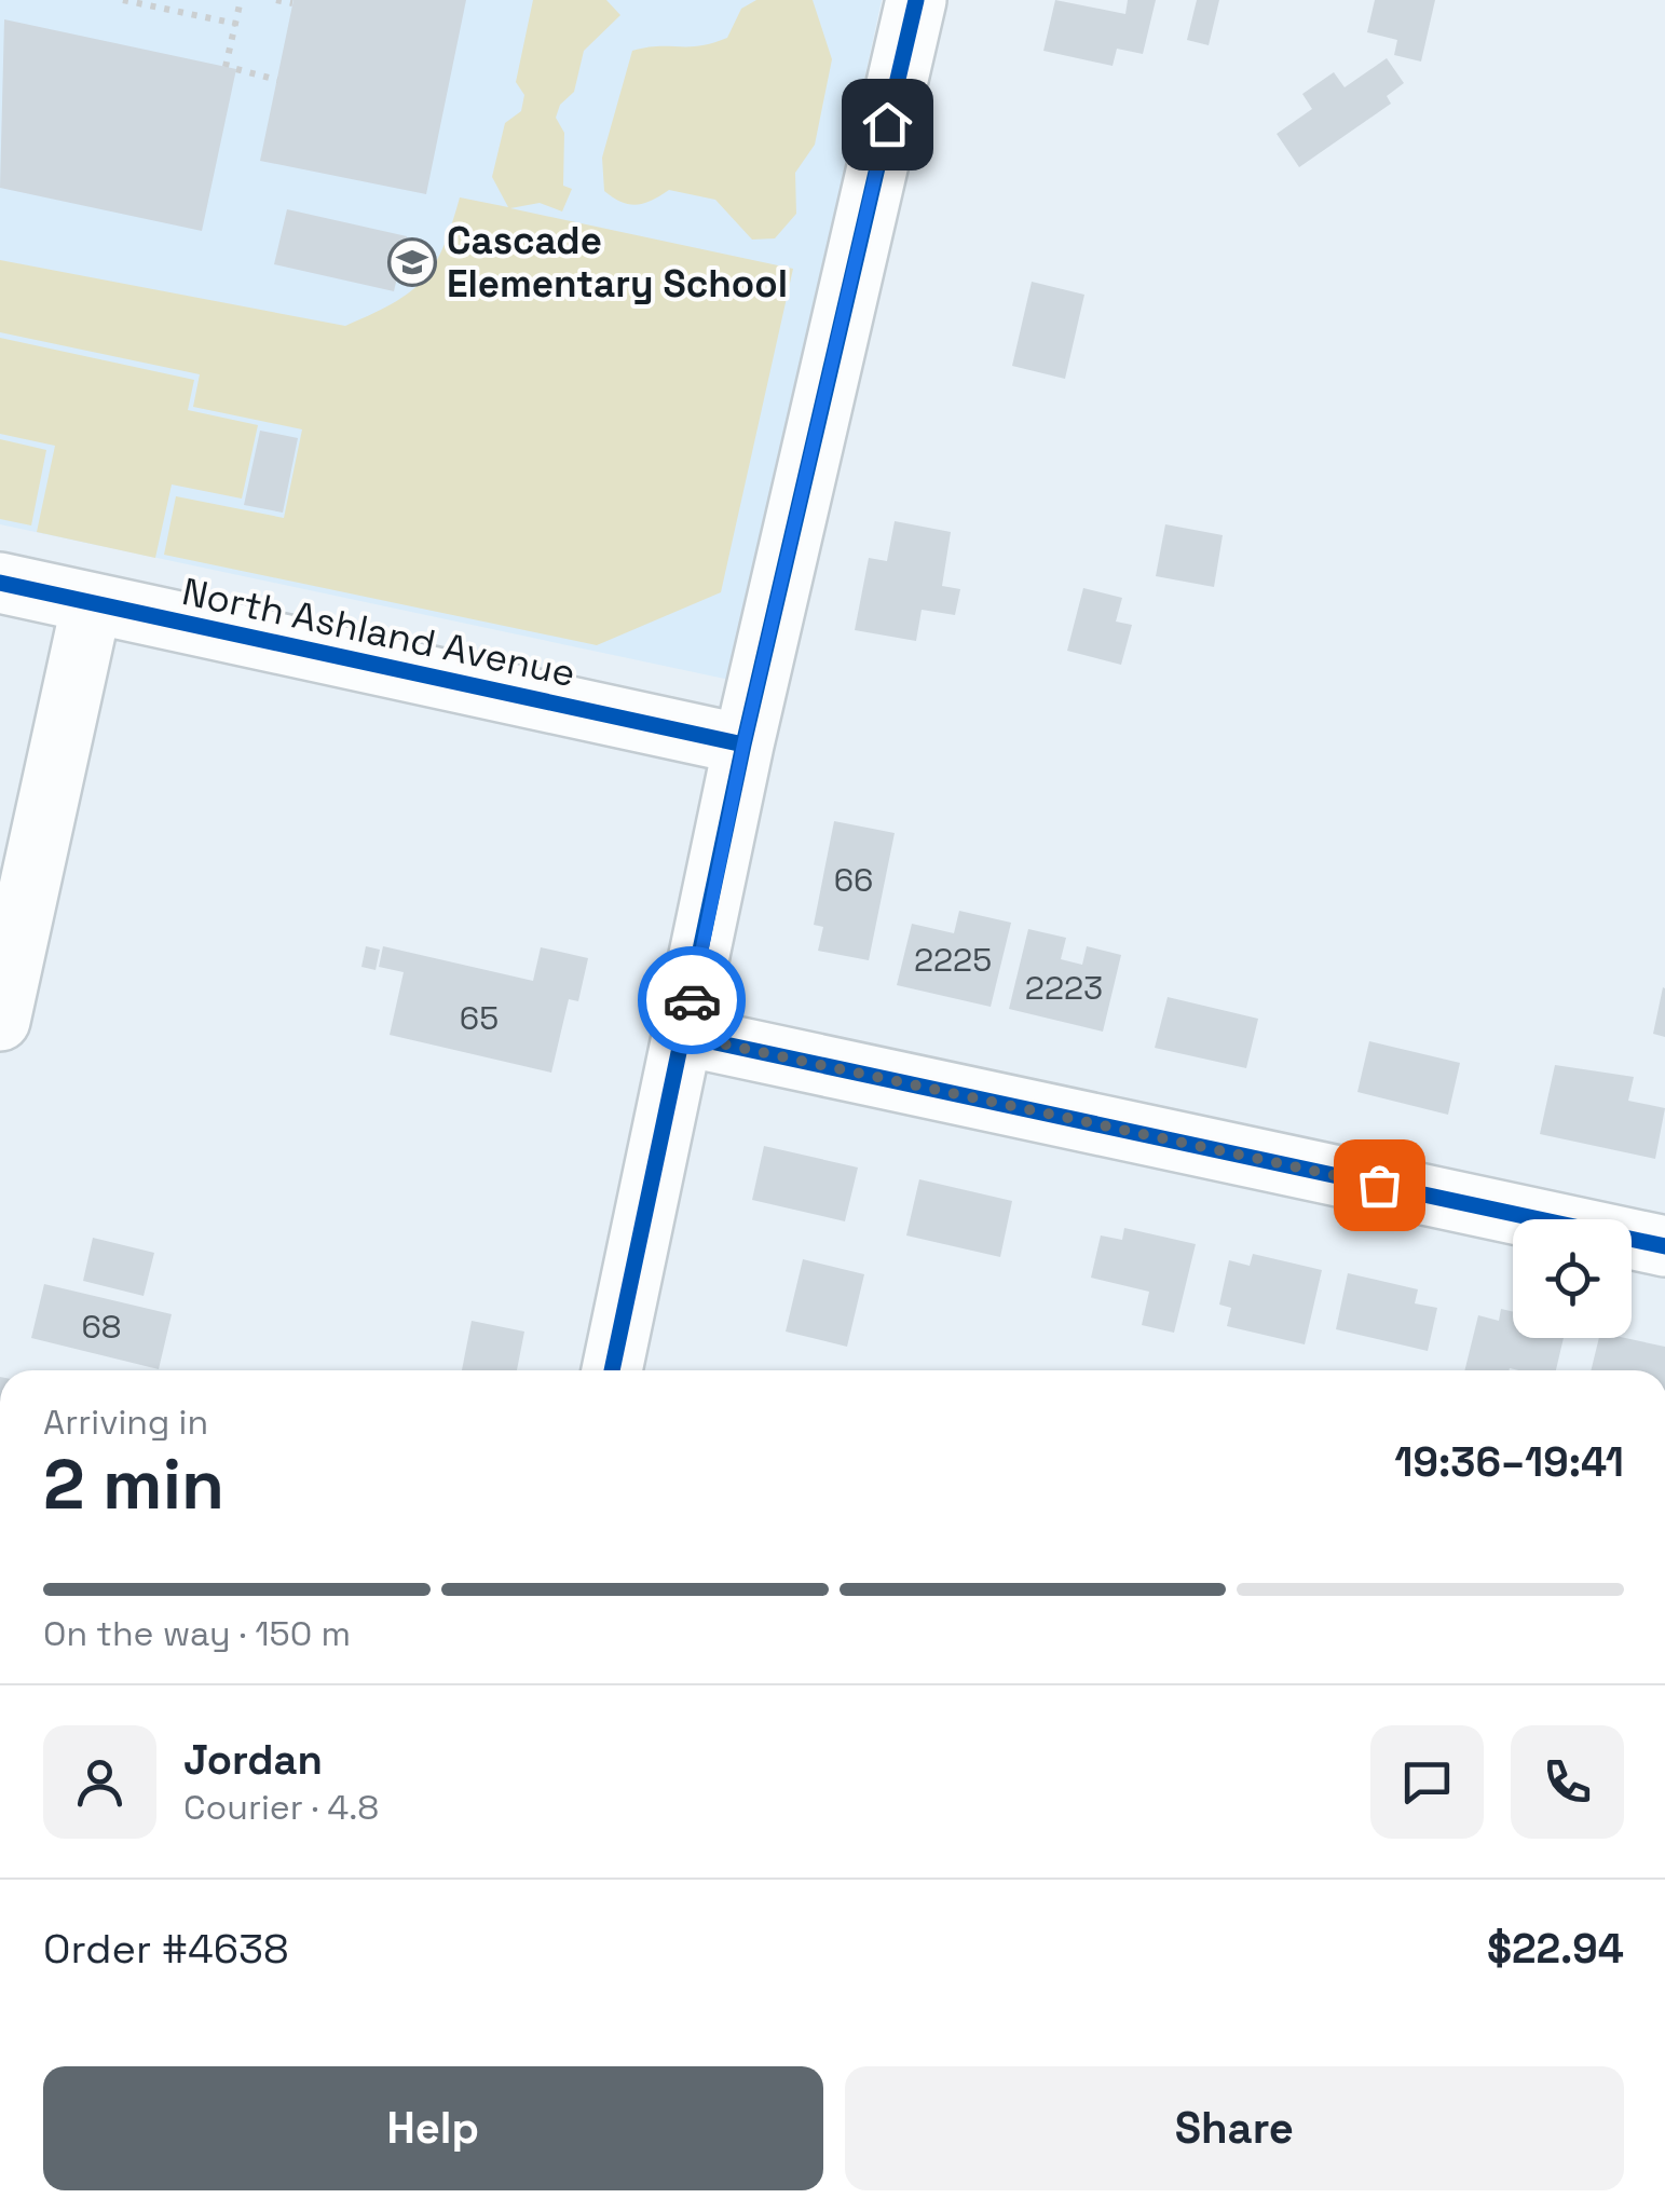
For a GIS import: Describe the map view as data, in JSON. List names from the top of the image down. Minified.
{"streets":{"street":["North Ashland Avenue"]},"places":{"school or university":["Cascade Elementary School"]},"house_numbers":["66","2225","2223","65","68"],"page":{"heading":["2 min","Arriving in","19:36–19:41"],"panel":["Jordan","Courier · 4.8","Order #4638","$22.94"],"bar":"On the way · 150 m","buttons":["Help","Share"]}}
